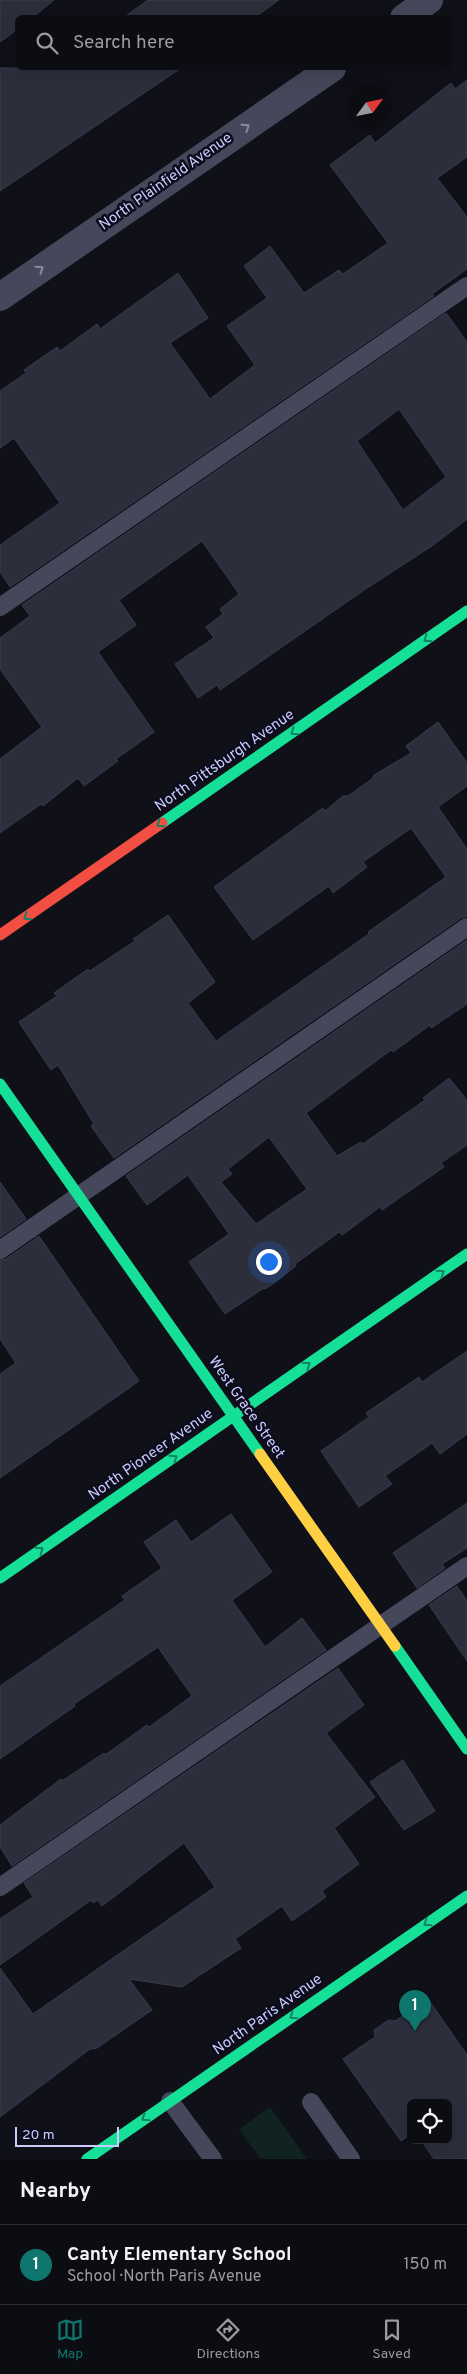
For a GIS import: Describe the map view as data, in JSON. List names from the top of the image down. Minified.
{"streets":{"street":["North Plainfield Avenue","North Pittsburgh Avenue","West Grace Street","North Pioneer Avenue","North Paris Avenue"]},"crossings":[["West Grace Street","North Pioneer Avenue"]],"one_way":["North Plainfield Avenue","North Pittsburgh Avenue","North Pioneer Avenue","North Paris Avenue"],"scale_bar":"20 m","north":"top right","page":{"search":"Search here","pins":"1","scale":"20 m","heading":"Nearby","list":[{"mark":"1","name":"Canty Elementary School","note":"School · North Paris Avenue","value":"150 m"}],"nav":["Map","Directions","Saved"]}}
